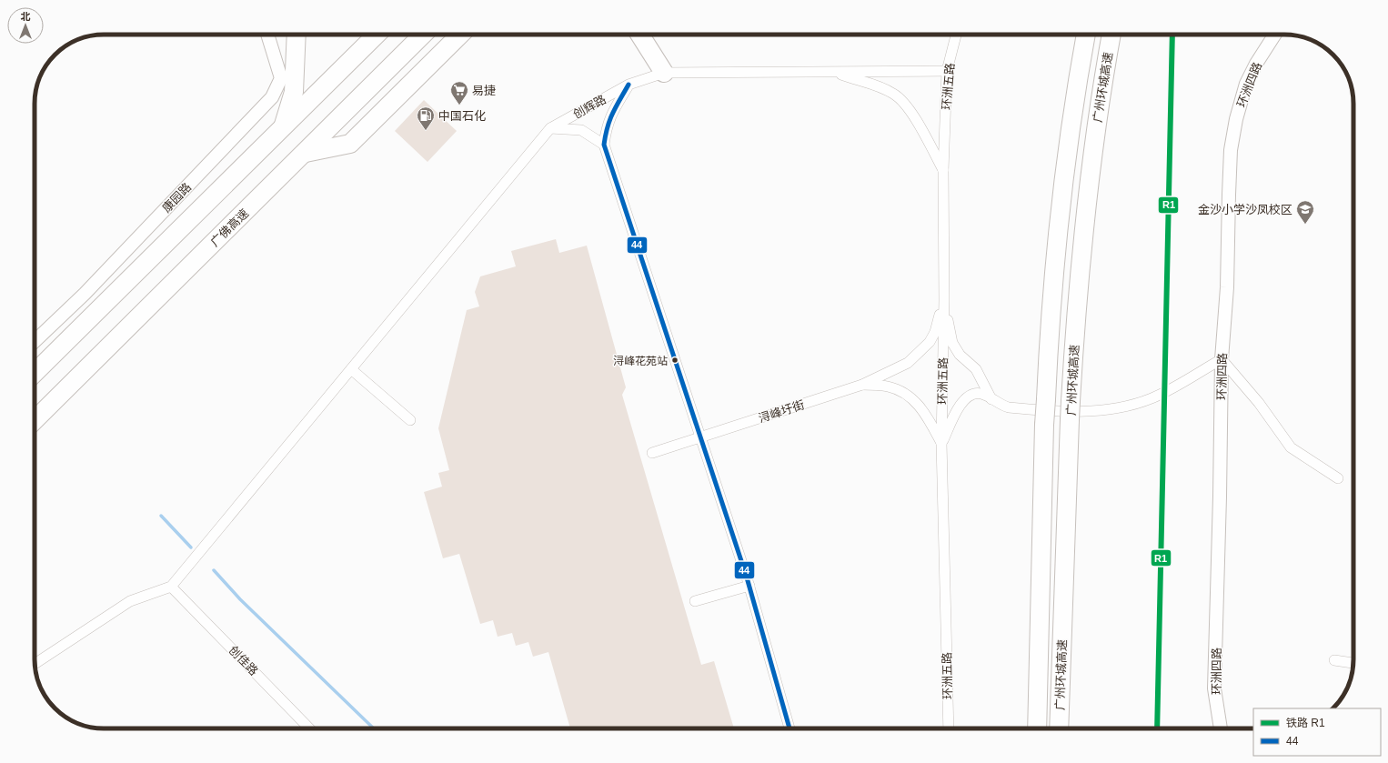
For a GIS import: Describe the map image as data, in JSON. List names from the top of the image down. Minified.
{"streets":{"highway":["广州环城高速","广佛高速"],"street":["环洲四路","环洲五路","创辉路","康园路","浔峰圩街","创佳路"]},"crossings":[["环洲五路","创辉路"]],"places":{"supermarket":["易捷"],"fuel station":["中国石化"],"school or university":["金沙小学沙凤校区"],"other":["浔峰花苑站"]},"lines":["rail line R1","transit line 44"],"legend":["铁路 R1","44"],"north":"top"}
